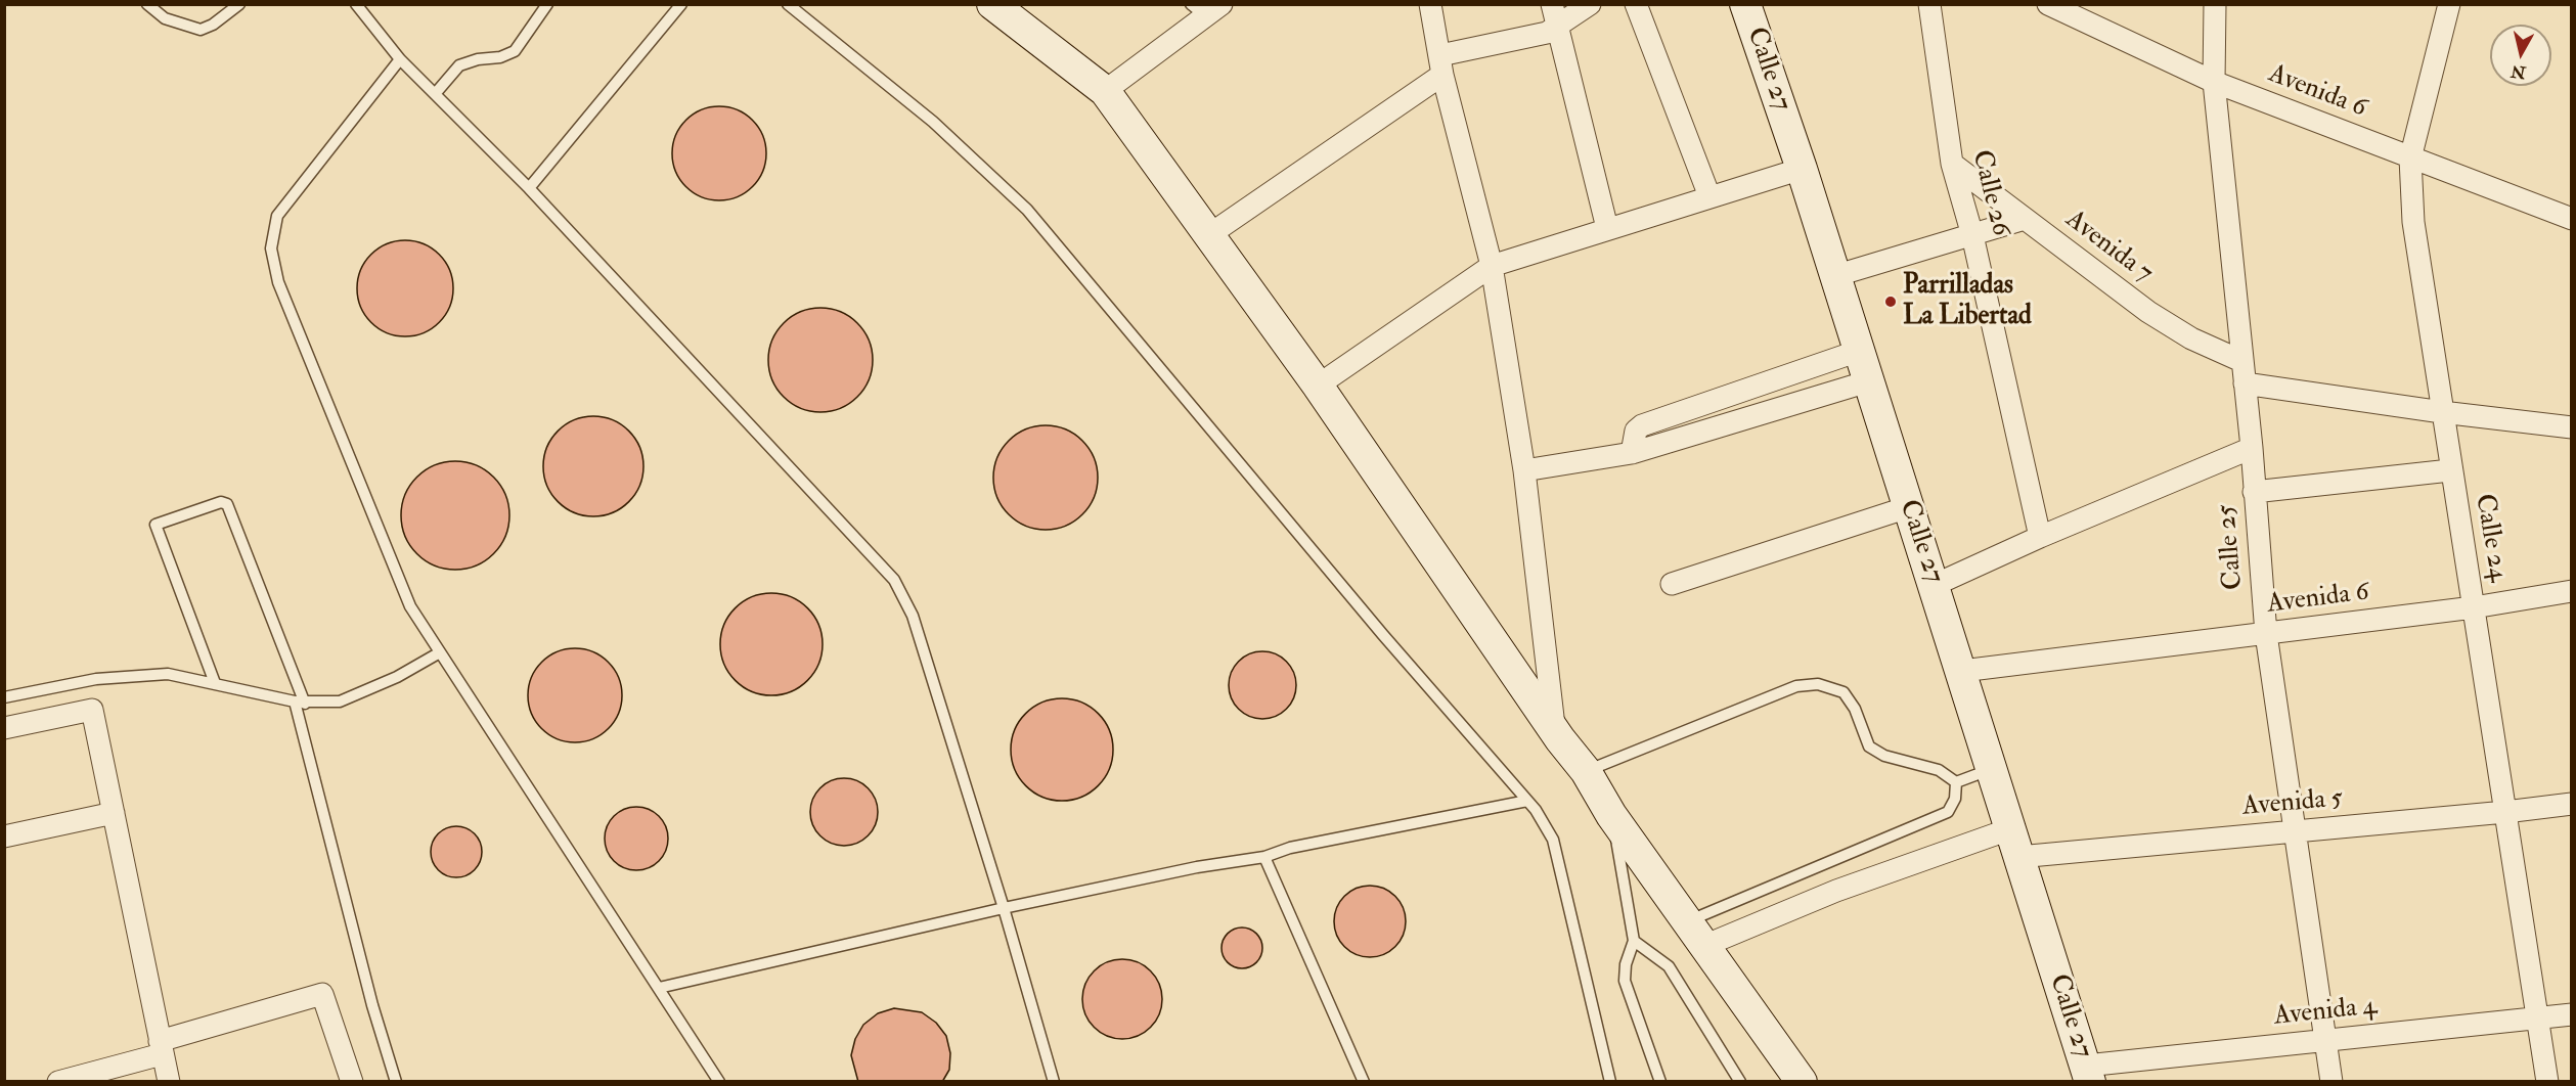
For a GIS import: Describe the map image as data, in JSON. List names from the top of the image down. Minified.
{"streets":{"main road":["Calle 27"],"street":["Avenida 6","Calle 26","Avenida 7","Calle 24","Calle 25","Avenida 5","Avenida 4"]},"crossings":[["Calle 27","Avenida 6"],["Calle 27","Avenida 5"],["Calle 27","Avenida 4"],["Avenida 6","Calle 24"],["Avenida 6","Calle 25"],["Calle 26","Avenida 7"],["Avenida 7","Calle 25"],["Calle 24","Avenida 5"],["Calle 24","Avenida 4"],["Calle 25","Avenida 5"],["Calle 25","Avenida 4"]],"places":["Parrilladas La Libertad"],"north":"bottom"}
